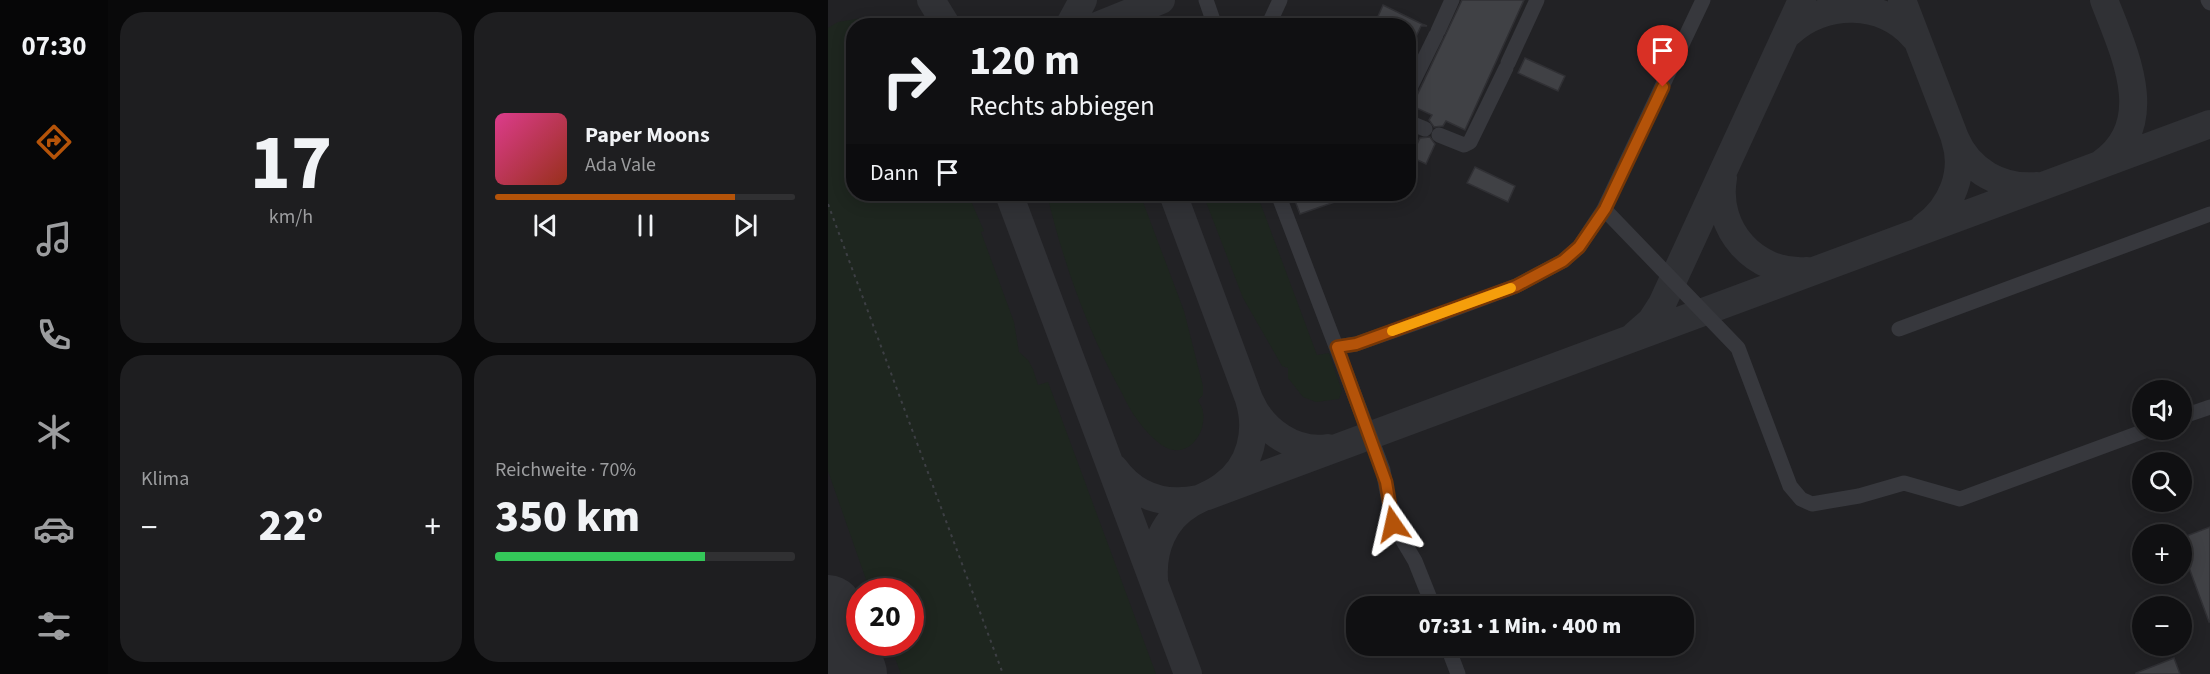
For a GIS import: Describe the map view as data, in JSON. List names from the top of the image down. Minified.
{"page":{"tabs":"07:30","tile":[["17","km/h"],"Klima",["Reichweite · 70%","350 km"]],"turn":["120 m","Rechts abbiegen"],"song":["Paper Moons","Ada Vale"],"then":"Dann","map_buttons":["+","−"],"heat":["−","22°","+"],"limit":"20","trip":"07:31 · 1 Min. · 400 m"}}
